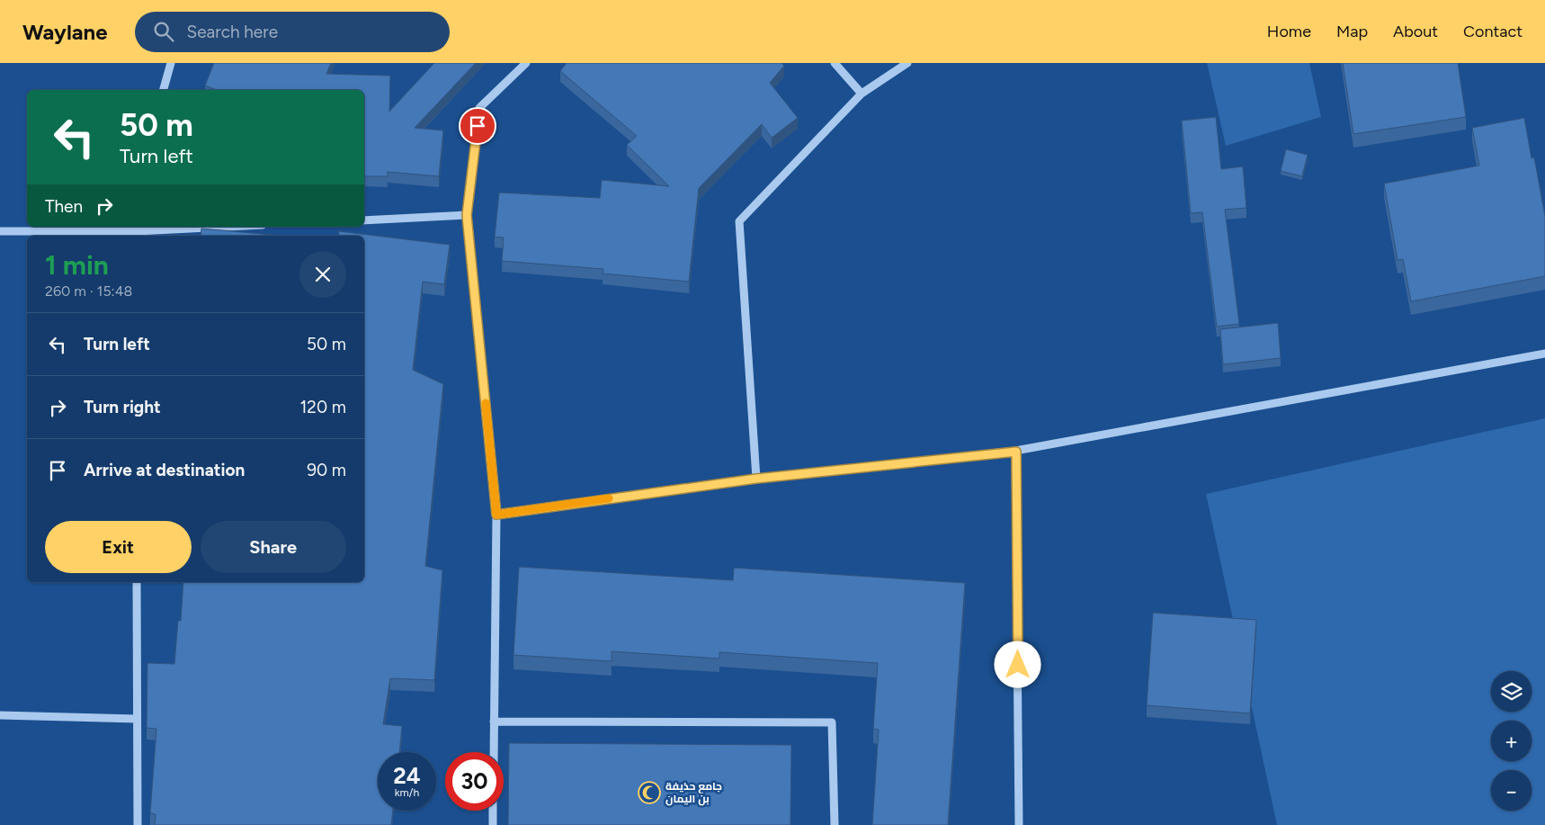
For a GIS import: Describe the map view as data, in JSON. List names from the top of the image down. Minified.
{"places":{"mosque":["جامع حذيفة بن اليمان"]},"page":{"header":"Waylane","search":"Search here","nav":["Home","Map","About","Contact"],"turn":["50 m","Turn left"],"then":"Then","heading":["1 min","260 m · 15:48"],"list":[{"name":"Turn left","value":"50 m"},{"name":"Turn right","value":"120 m"},{"name":"Arrive at destination","value":"90 m"}],"buttons":["Exit","Share"],"map_buttons":["+","−"],"speed":"24 km/h","limit":"30"}}
